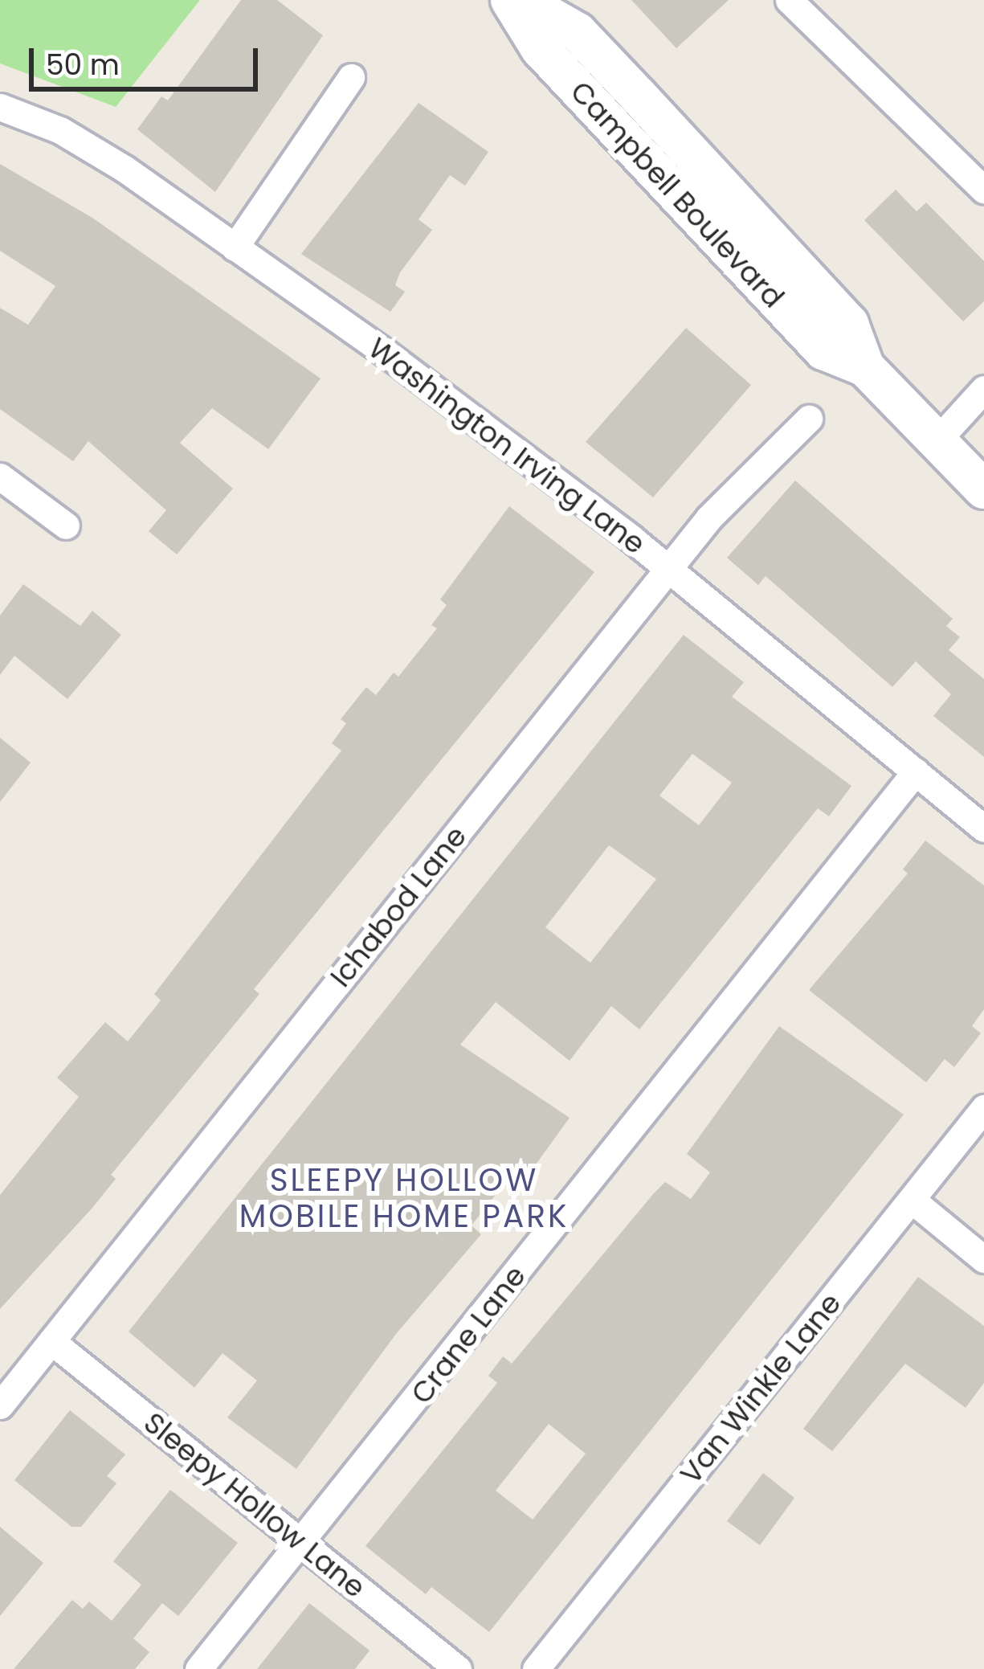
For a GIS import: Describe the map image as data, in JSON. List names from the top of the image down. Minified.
{"streets":{"street":["Campbell Boulevard","Washington Irving Lane","Ichabod Lane","Crane Lane","Van Winkle Lane","Sleepy Hollow Lane"]},"crossings":[["Washington Irving Lane","Ichabod Lane"],["Washington Irving Lane","Crane Lane"],["Ichabod Lane","Sleepy Hollow Lane"],["Crane Lane","Sleepy Hollow Lane"]],"districts":["SLEEPY HOLLOW MOBILE HOME PARK"],"scale_bar":"50 m"}
